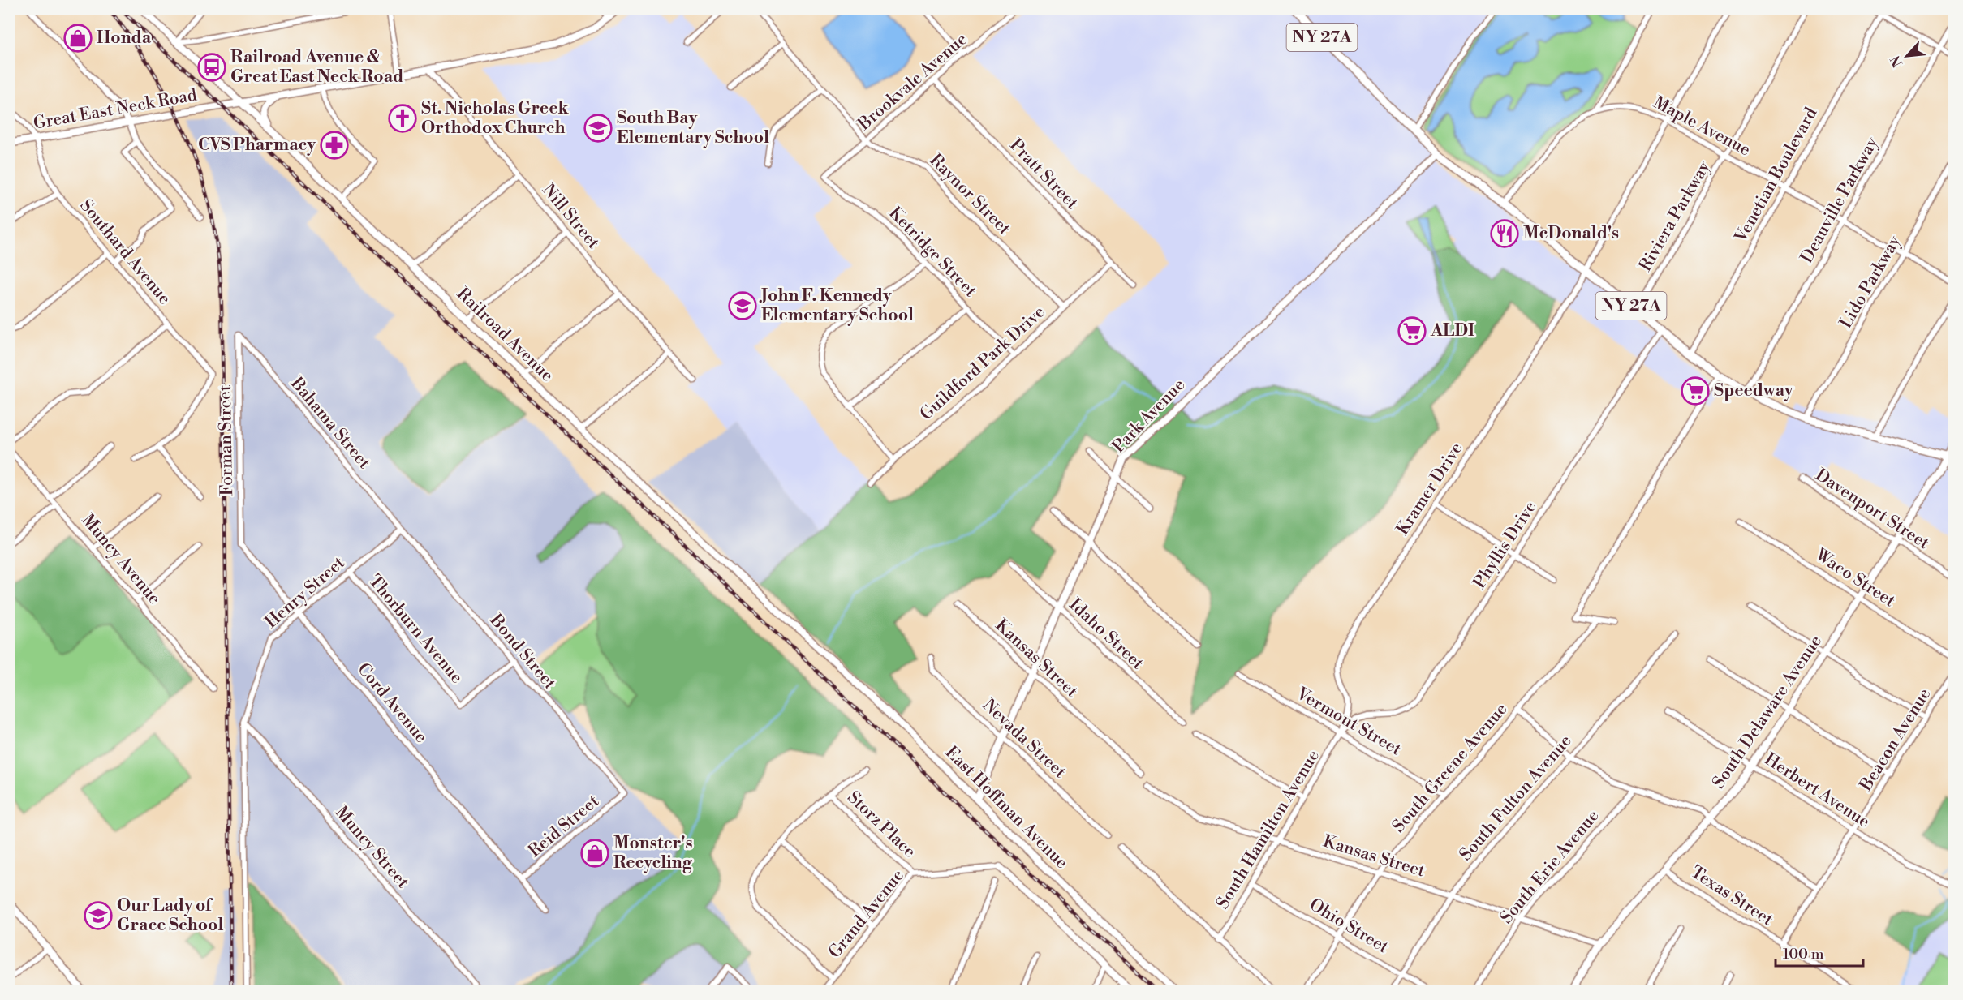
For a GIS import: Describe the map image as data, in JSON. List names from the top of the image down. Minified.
{"streets":{"main road":["NY 27A","Great East Neck Road","Railroad Avenue","Park Avenue","South Delaware Avenue","East Hoffman Avenue"],"street":["Brookvale Avenue","Maple Avenue","Pratt Street","Venetian Boulevard","Raynor Street","Deauville Parkway","Nill Street","Riviera Parkway","Southard Avenue","Ketridge Street","Lido Parkway","Guildford Park Drive","Bahama Street","Forman Street","Kramer Drive","Davenport Street","Phyllis Drive","Muncy Avenue","Waco Street","Henry Street","Thorburn Avenue","Idaho Street","Bond Street","Kansas Street","Cord Avenue","Vermont Street","Nevada Street","Beacon Avenue","South Greene Avenue","Herbert Avenue","South Fulton Avenue","Storz Place","Reid Street","South Hamilton Avenue","Muncy Street","South Erie Avenue","Texas Street","Grand Avenue","Ohio Street"]},"crossings":[["NY 27A","Maple Avenue"],["NY 27A","Venetian Boulevard"],["NY 27A","Deauville Parkway"],["NY 27A","Riviera Parkway"],["NY 27A","Lido Parkway"],["NY 27A","Park Avenue"],["NY 27A","Kramer Drive"],["NY 27A","Phyllis Drive"],["NY 27A","South Delaware Avenue"],["Brookvale Avenue","Pratt Street"],["Brookvale Avenue","Raynor Street"],["Brookvale Avenue","Ketridge Street"],["Great East Neck Road","Nill Street"],["Great East Neck Road","Southard Avenue"],["Great East Neck Road","Railroad Avenue"],["Maple Avenue","Venetian Boulevard"],["Maple Avenue","Deauville Parkway"],["Maple Avenue","Riviera Parkway"],["Maple Avenue","Lido Parkway"],["Maple Avenue","Kramer Drive"],["Pratt Street","Guildford Park Drive"],["Raynor Street","Guildford Park Drive"],["Ketridge Street","Guildford Park Drive"],["Railroad Avenue","East Hoffman Avenue"],["Park Avenue","Idaho Street"],["Park Avenue","Kansas Street"],["Park Avenue","Nevada Street"],["Park Avenue","East Hoffman Avenue"],["Bahama Street","Forman Street"],["Bahama Street","Henry Street"],["Bahama Street","Bond Street"],["Forman Street","Cord Avenue"],["Kramer Drive","Phyllis Drive"],["Kramer Drive","Vermont Street"],["Kramer Drive","South Hamilton Avenue"],["Davenport Street","South Delaware Avenue"],["Phyllis Drive","Vermont Street"],["Phyllis Drive","South Hamilton Avenue"],["Waco Street","South Delaware Avenue"],["Henry Street","Thorburn Avenue"],["Henry Street","Bond Street"],["Henry Street","Cord Avenue"],["Henry Street","Muncy Street"],["Thorburn Avenue","Bond Street"],["Bond Street","Reid Street"],["Kansas Street","South Delaware Avenue"],["Kansas Street","South Greene Avenue"],["Kansas Street","South Fulton Avenue"],["Kansas Street","South Hamilton Avenue"],["Kansas Street","South Erie Avenue"],["Cord Avenue","Reid Street"],["South Delaware Avenue","Herbert Avenue"],["South Delaware Avenue","Texas Street"],["Vermont Street","South Greene Avenue"],["Vermont Street","South Hamilton Avenue"],["Beacon Avenue","Herbert Avenue"],["Beacon Avenue","Texas Street"],["South Greene Avenue","Ohio Street"],["South Fulton Avenue","Ohio Street"],["Storz Place","Grand Avenue"],["South Hamilton Avenue","Ohio Street"]],"places":{"shop":["Honda","Monster's Recycling"],"bus stop":["Railroad Avenue & Great East Neck Road"],"church":["St. Nicholas Greek Orthodox Church"],"school or university":["South Bay Elementary School","John F. Kennedy Elementary School","Our Lady of Grace School"],"pharmacy":["CVS Pharmacy"],"restaurant":["McDonald's"],"supermarket":["ALDI","Speedway"]},"scale_bar":"100 m","north":"bottom left"}
